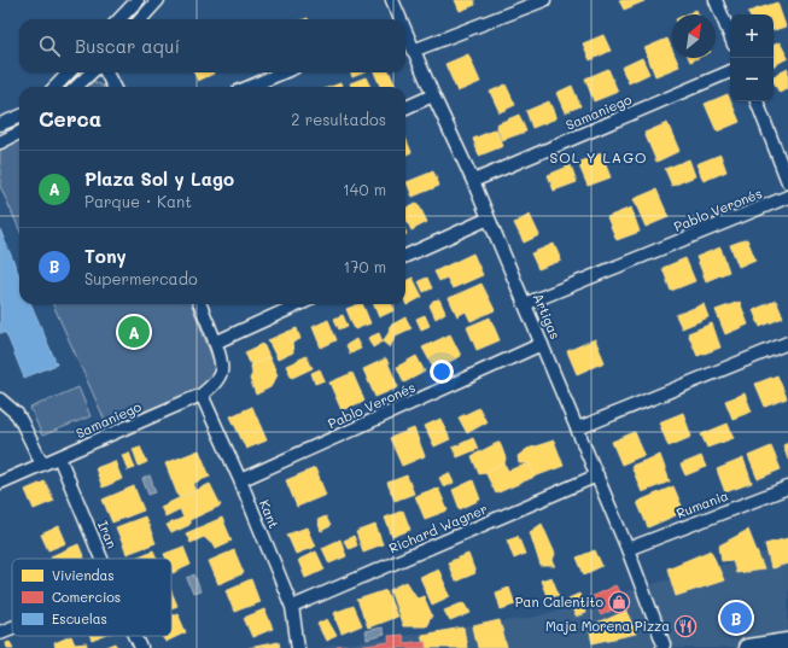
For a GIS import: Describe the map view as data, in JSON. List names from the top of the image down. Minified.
{"streets":{"street":["Samaniego","Pablo Veronés","Artigas","Rumania","Kant","Richard Wagner","Iran"]},"crossings":[["Samaniego","Artigas"],["Samaniego","Kant"],["Samaniego","Iran"],["Pablo Veronés","Artigas"],["Pablo Veronés","Kant"],["Artigas","Rumania"],["Artigas","Richard Wagner"],["Kant","Richard Wagner"]],"districts":["SOL Y LAGO"],"places":{"shop":["Pan Calentito"],"restaurant":["Maja Morena Pizza"]},"legend":["Viviendas","Comercios","Escuelas"],"north":"top right","page":{"map_buttons":["+","−"],"search":"Buscar aquí","heading":["Cerca","2 resultados"],"list":[{"mark":"A","name":"Plaza Sol y Lago","note":"Parque · Kant","value":"140 m"},{"mark":"B","name":"Tony","note":"Supermercado","value":"170 m"}],"pins":["A","B"]}}
